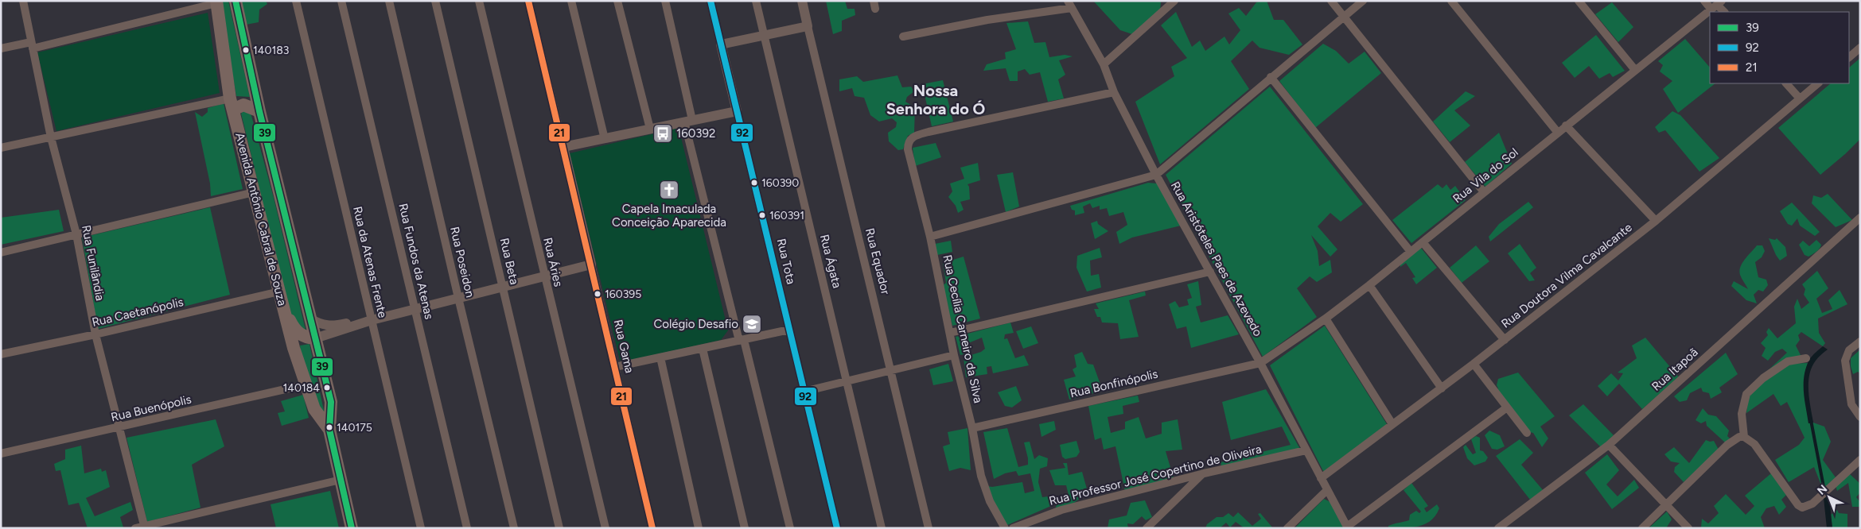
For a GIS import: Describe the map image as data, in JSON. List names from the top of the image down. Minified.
{"streets":{"main road":["Avenida Antônio Cabral de Souza"],"street":["Rua Vila do Sol","Rua Aristóteles Paes de Azevedo","Rua Fundos da Atenas","Rua Beta","Rua Tota","Rua Ágata","Rua Equador","Rua da Atenas Frente","Rua Poseidon","Rua Áries","Rua Funilândia","Rua Doutora Vilma Cavalcante","Rua Caetanópolis","Rua Cecília Carneiro da Silva","Rua Gama","Rua Itapoã","Rua Bonfinópolis","Rua Buenópolis","Rua Professor José Copertino de Oliveira"]},"crossings":[["Rua Vila do Sol","Rua Aristóteles Paes de Azevedo"],["Rua Vila do Sol","Rua Bonfinópolis"],["Avenida Antônio Cabral de Souza","Rua Caetanópolis"],["Avenida Antônio Cabral de Souza","Rua Buenópolis"],["Rua Aristóteles Paes de Azevedo","Rua Doutora Vilma Cavalcante"],["Rua Aristóteles Paes de Azevedo","Rua Cecília Carneiro da Silva"],["Rua Aristóteles Paes de Azevedo","Rua Bonfinópolis"],["Rua Aristóteles Paes de Azevedo","Rua Professor José Copertino de Oliveira"],["Rua Funilândia","Rua Caetanópolis"],["Rua Funilândia","Rua Buenópolis"],["Rua Cecília Carneiro da Silva","Rua Bonfinópolis"]],"districts":["Nossa Senhora do Ó"],"places":{"other":["140183","160390","160391","160395","140184","140175"],"bus stop":["160392"],"church":["Capela Imaculada Conceição Aparecida"],"school or university":["Colégio Desafio"]},"lines":["transit line 39","transit line 92","transit line 21"],"legend":["39","92","21"],"north":"top left"}
